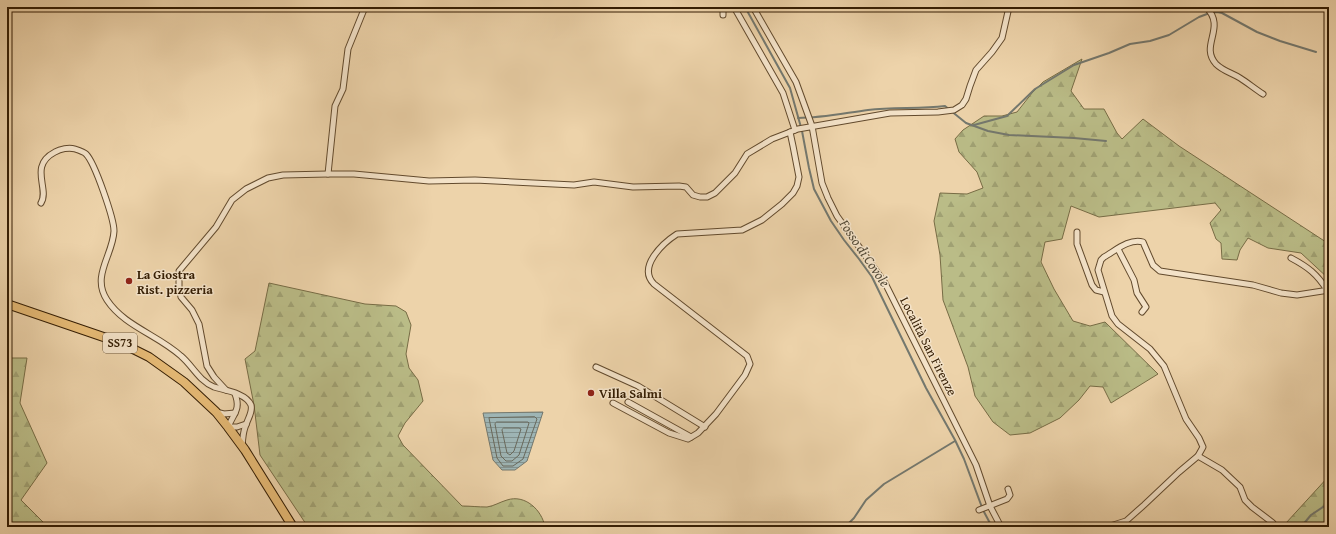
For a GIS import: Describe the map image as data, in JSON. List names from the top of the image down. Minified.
{"streets":{"main road":["SS73"],"street":["Località San Firenze"]},"water":["Fosso di Covole"],"places":["La Giostra Rist. pizzeria","Villa Salmi"]}
